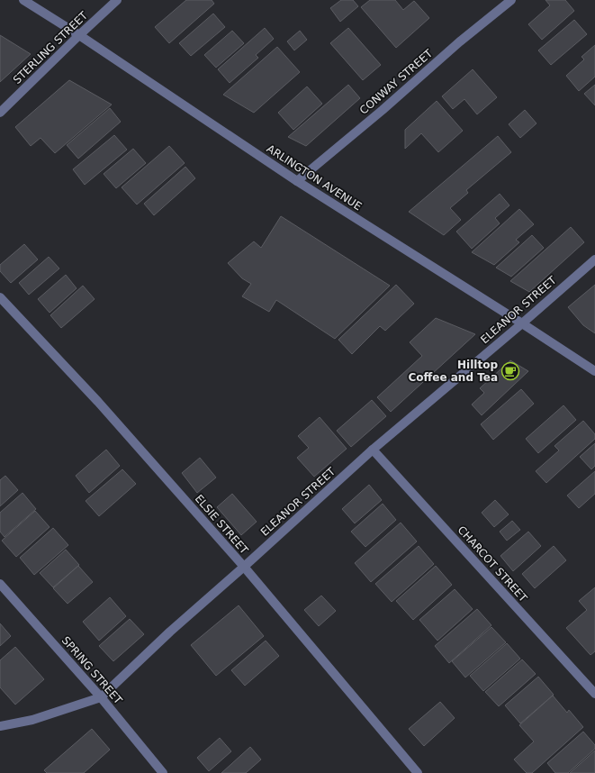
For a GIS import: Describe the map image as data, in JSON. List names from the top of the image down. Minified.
{"streets":{"street":["STERLING STREET","CONWAY STREET","ARLINGTON AVENUE","ELEANOR STREET","ELSIE STREET","CHARCOT STREET","SPRING STREET"]},"crossings":[["STERLING STREET","ARLINGTON AVENUE"],["CONWAY STREET","ARLINGTON AVENUE"],["ARLINGTON AVENUE","ELEANOR STREET"],["ELEANOR STREET","ELSIE STREET"],["ELEANOR STREET","CHARCOT STREET"],["ELEANOR STREET","SPRING STREET"]],"places":{"cafe":["Hilltop Coffee and Tea"]}}
